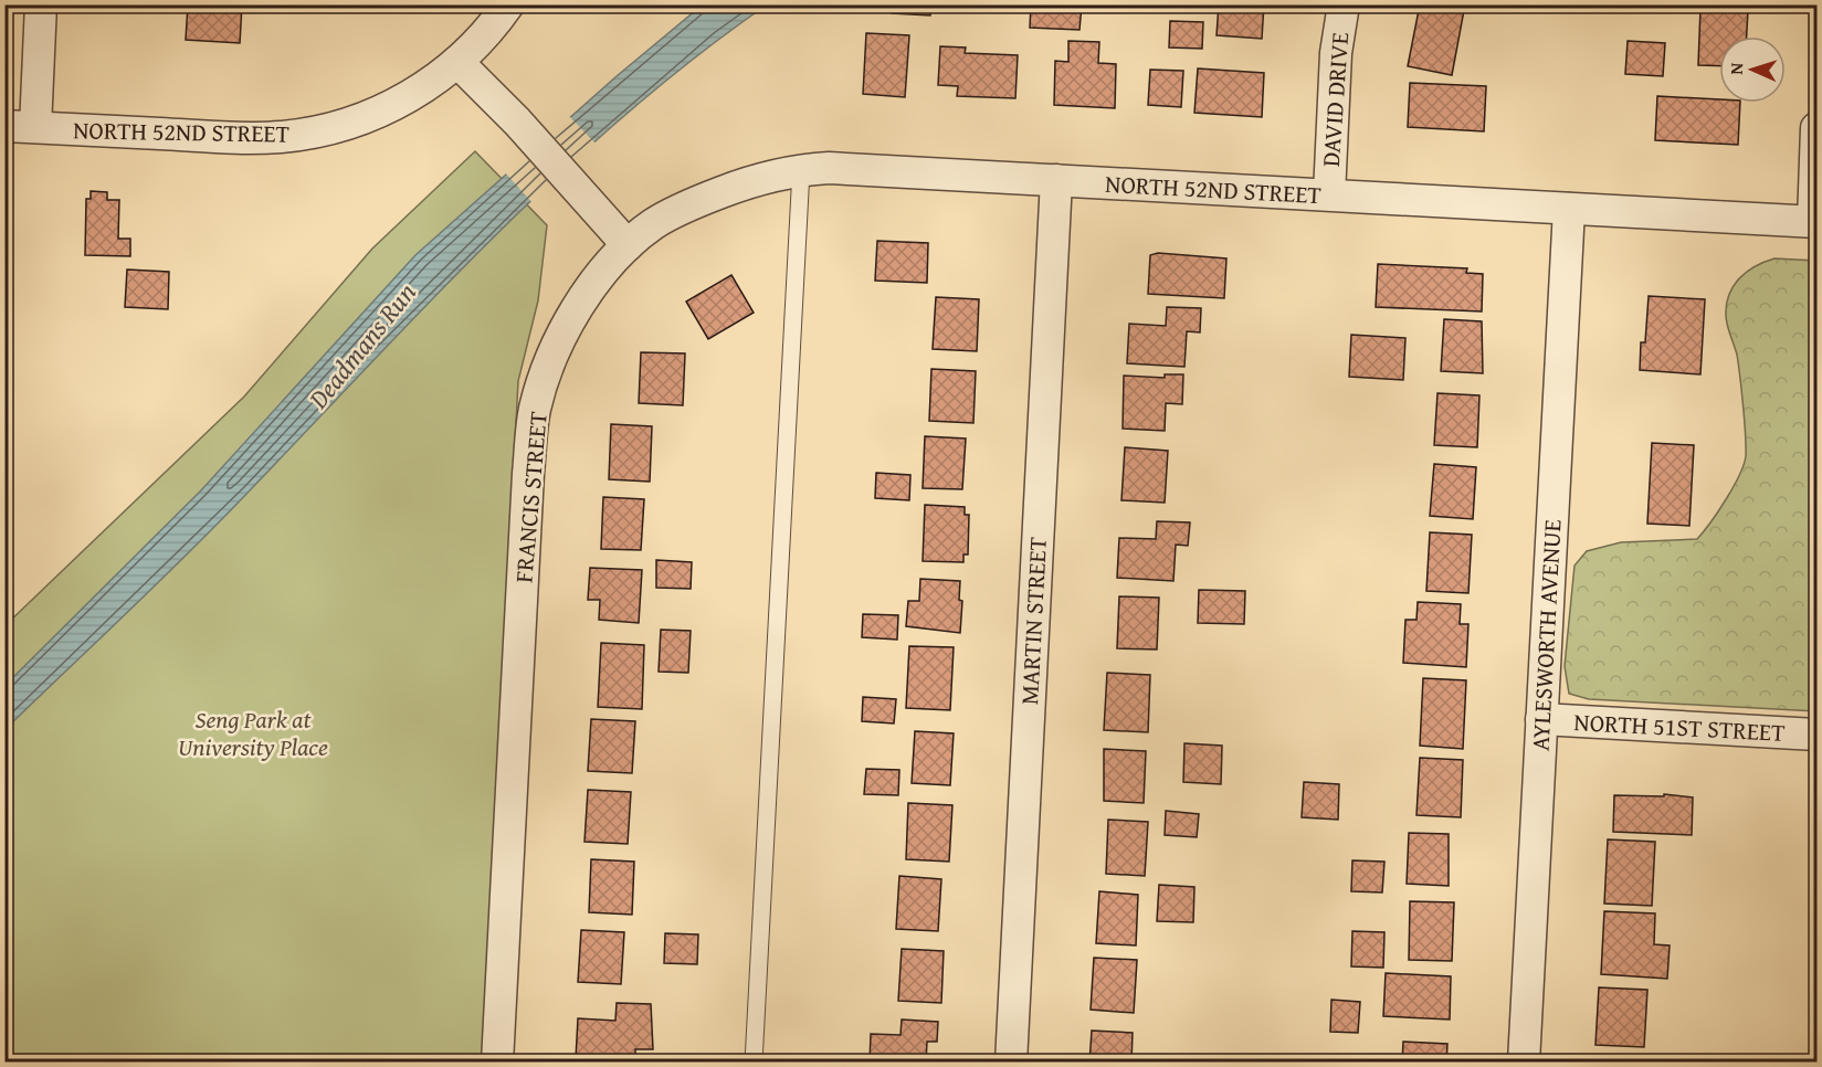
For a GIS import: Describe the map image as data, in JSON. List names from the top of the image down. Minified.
{"streets":{"street":["DAVID DRIVE","NORTH 52ND STREET","FRANCIS STREET","MARTIN STREET","AYLESWORTH AVENUE","NORTH 51ST STREET"]},"crossings":[["DAVID DRIVE","NORTH 52ND STREET"],["NORTH 52ND STREET","FRANCIS STREET"],["NORTH 52ND STREET","MARTIN STREET"],["NORTH 52ND STREET","AYLESWORTH AVENUE"],["AYLESWORTH AVENUE","NORTH 51ST STREET"]],"water":["Deadmans Run"],"parks":["Seng Park at University Place"],"north":"left"}
